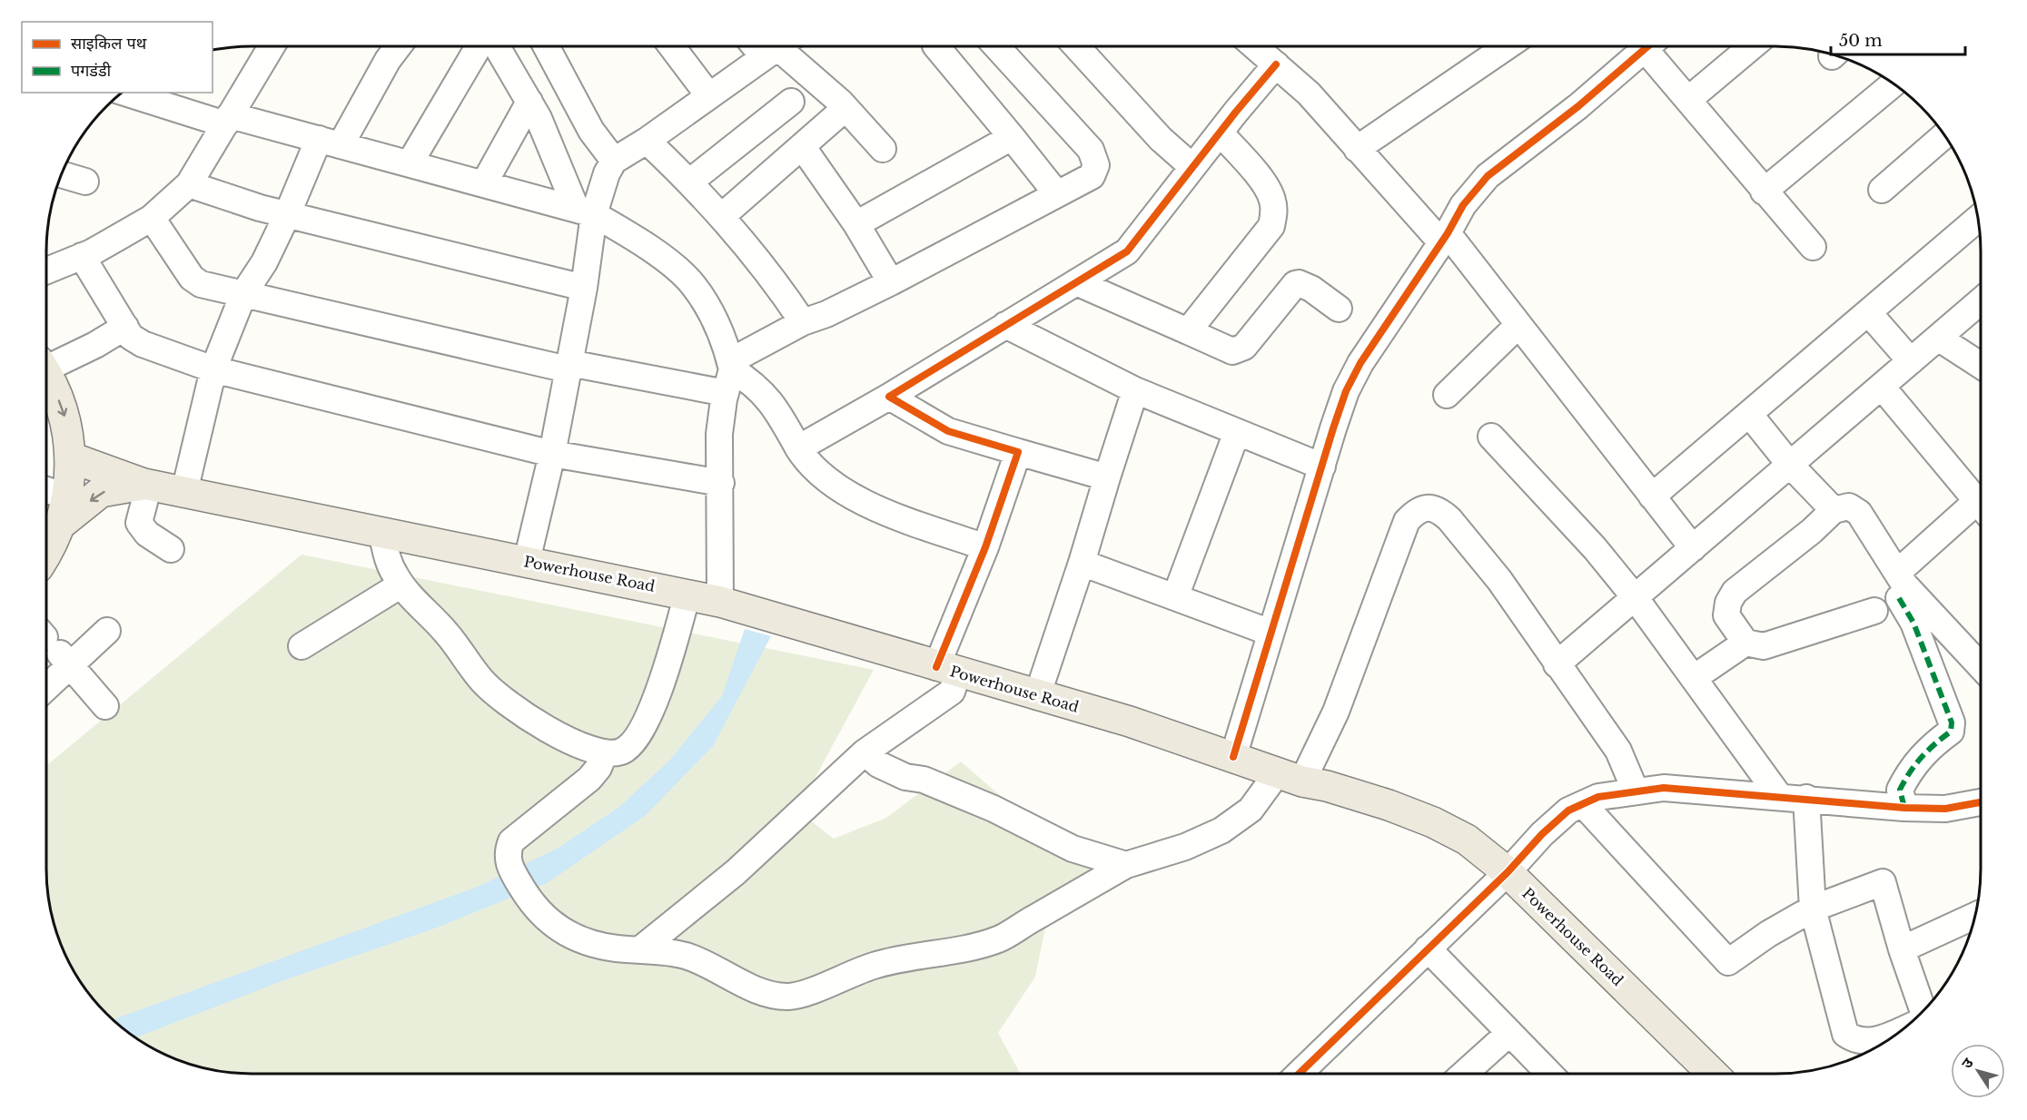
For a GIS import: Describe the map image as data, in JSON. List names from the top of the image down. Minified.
{"streets":{"main road":["Powerhouse Road"]},"legend":["साइकिल पथ","पगडंडी"],"scale_bar":"50 m","north":"top left"}
